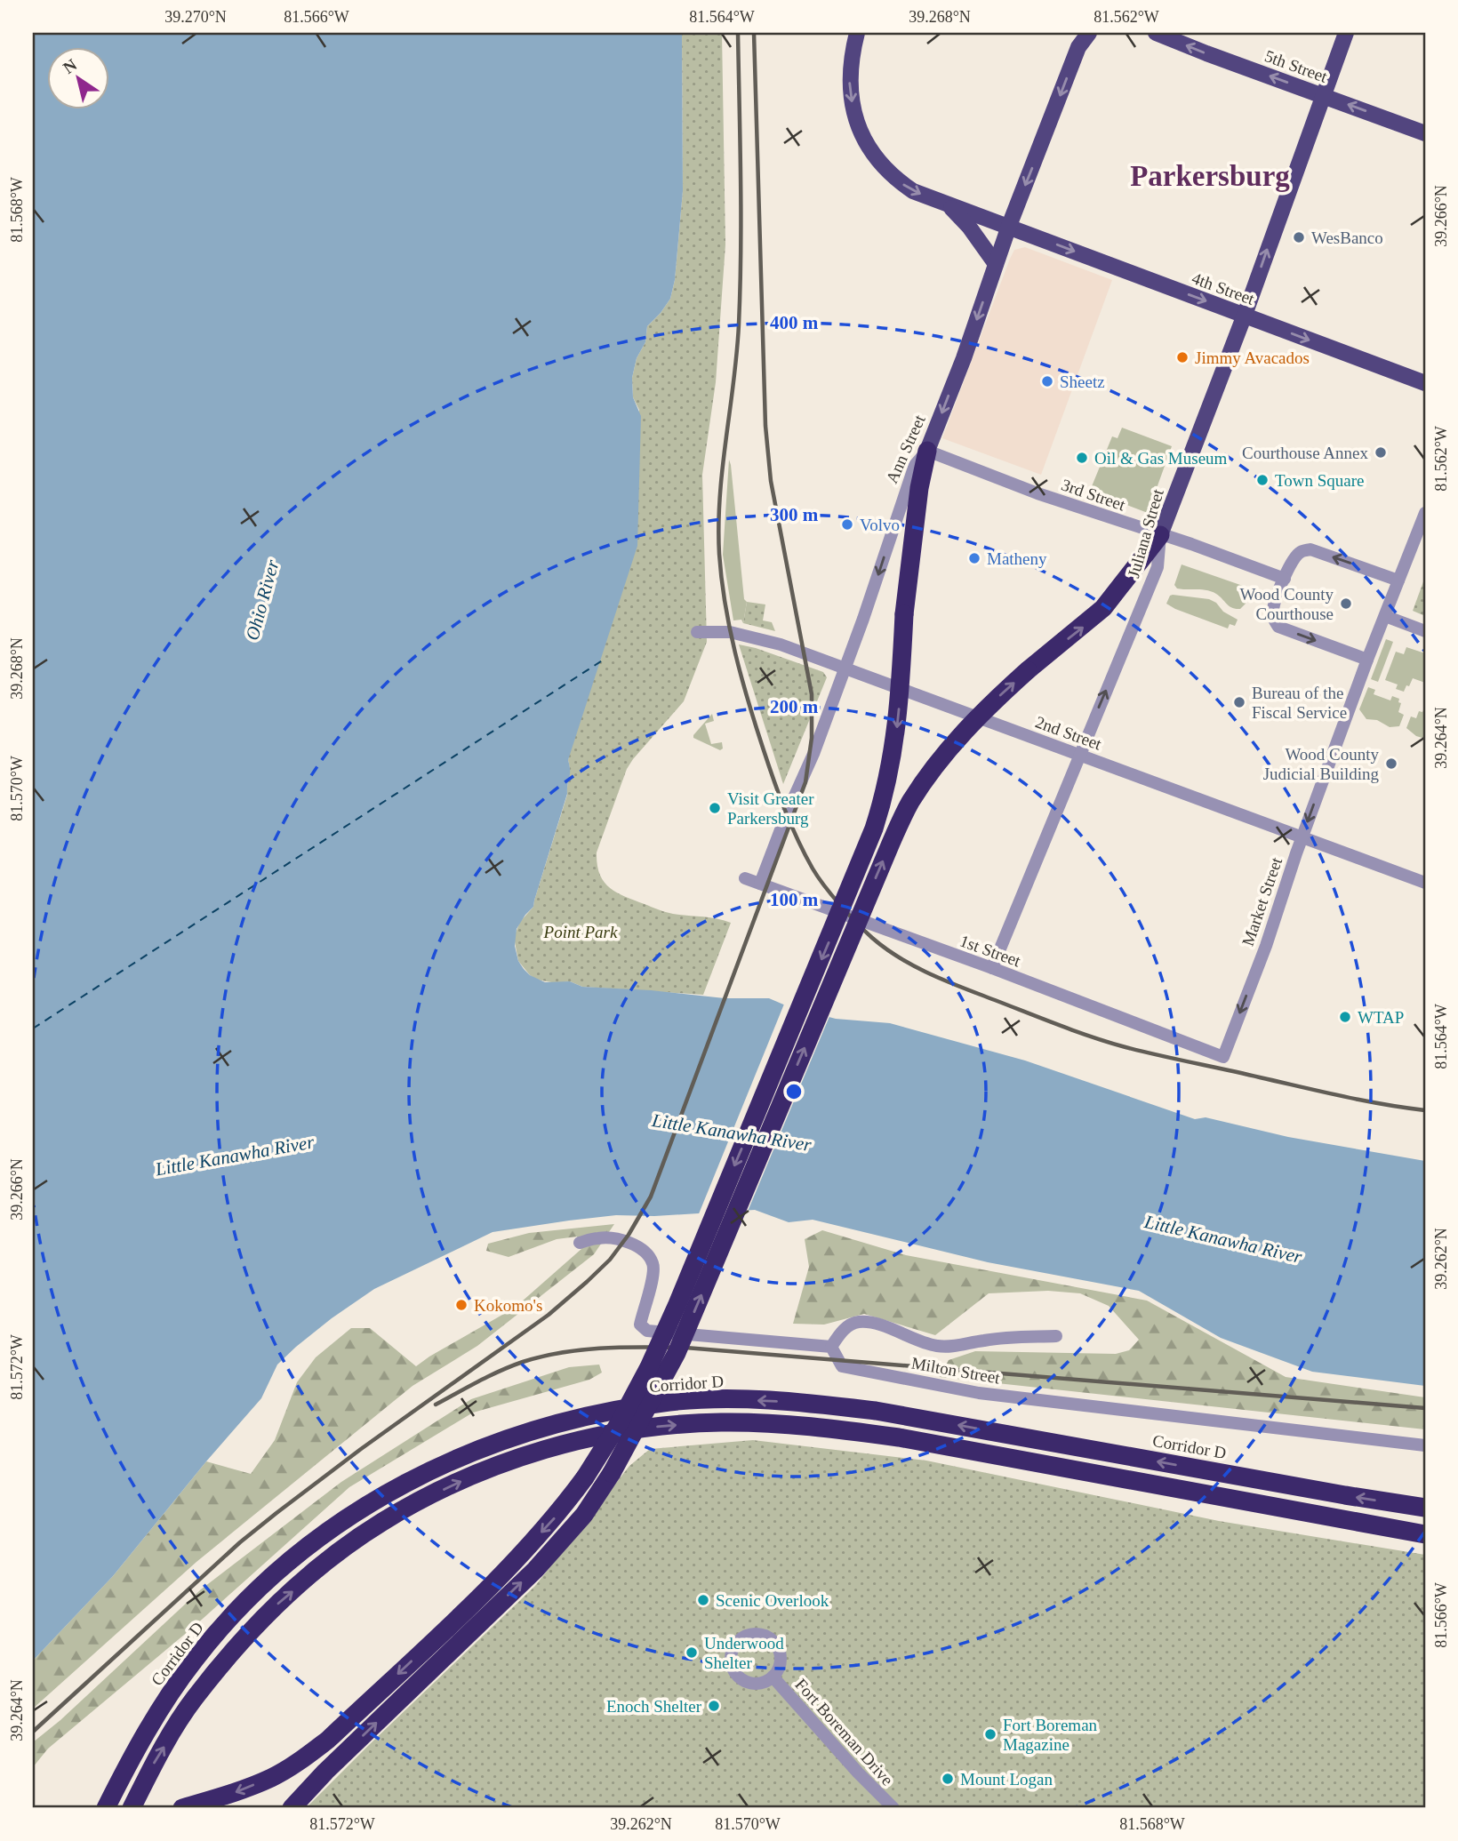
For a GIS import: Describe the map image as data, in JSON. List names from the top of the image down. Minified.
{"streets":{"highway":["Corridor D"],"main road":["5th Street","4th Street","Ann Street","Juliana Street"],"street":["3rd Street","2nd Street","Market Street","1st Street","Milton Street","Fort Boreman Drive"]},"crossings":[["5th Street","Juliana Street"],["4th Street","Ann Street"],["4th Street","Juliana Street"],["Ann Street","3rd Street"],["Ann Street","2nd Street"],["Ann Street","1st Street"],["3rd Street","Juliana Street"],["Juliana Street","2nd Street"],["Juliana Street","1st Street"],["2nd Street","Market Street"],["Market Street","1st Street"]],"one_way":["5th Street","4th Street","Ann Street","Juliana Street","Market Street"],"districts":["Parkersburg"],"water":["Ohio River","Little Kanawha River"],"parks":["Point Park"],"places":["WesBanco","Jimmy Avacados","Sheetz","Courthouse Annex","Oil & Gas Museum","Town Square","Volvo","Matheny","Wood County Courthouse","Bureau of the Fiscal Service","Wood County Judicial Building","Visit Greater Parkersburg","WTAP","Kokomo's","Scenic Overlook","Underwood Shelter","Enoch Shelter","Fort Boreman Magazine","Mount Logan"],"north":"top left","coordinates":["39.270°N","81.566°W","81.564°W","39.268°N","81.562°W","81.568°W","39.266°N","39.264°N","81.570°W","39.262°N","81.572°W"],"rings":["400 m","300 m","200 m","100 m"]}
